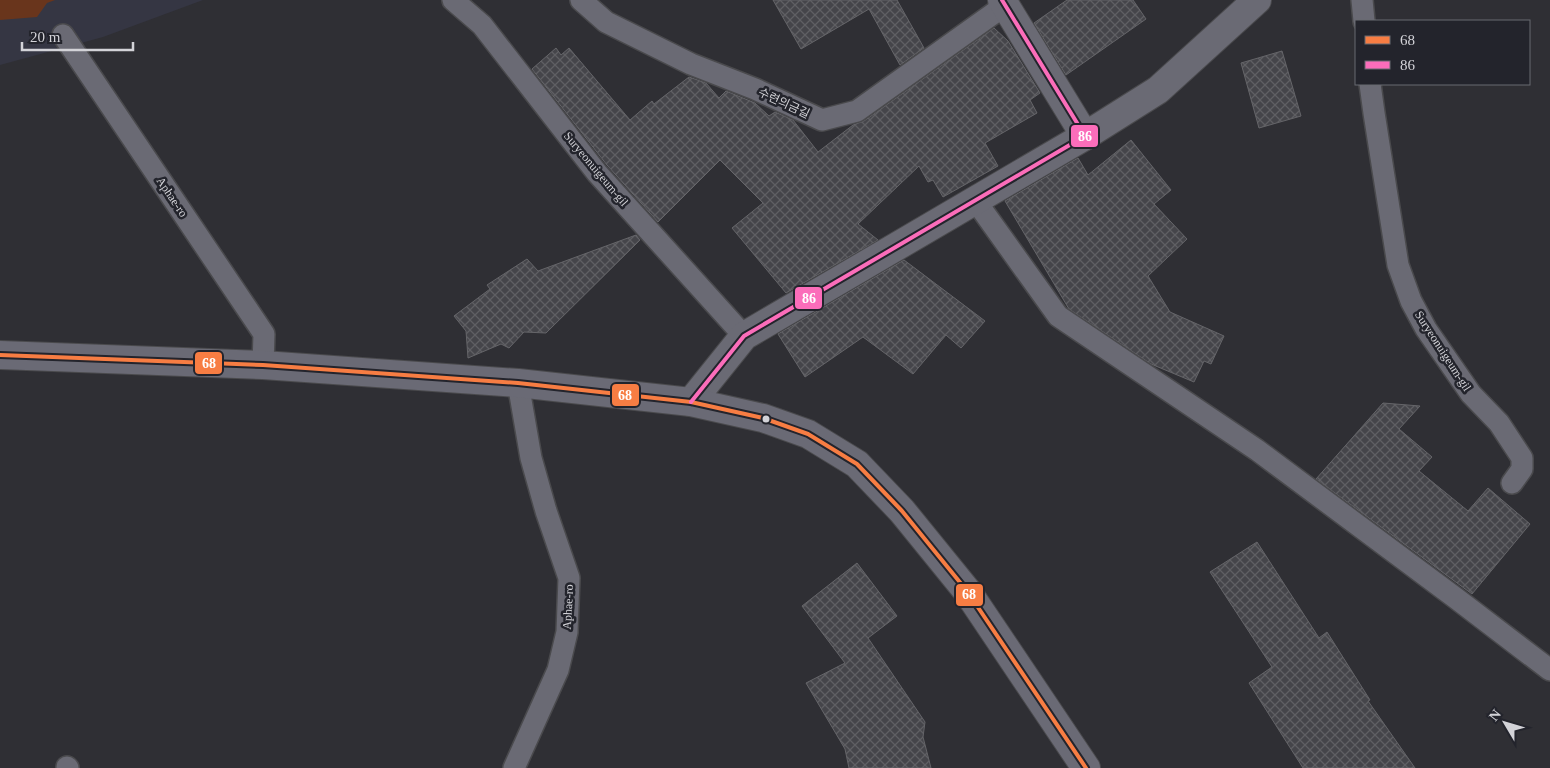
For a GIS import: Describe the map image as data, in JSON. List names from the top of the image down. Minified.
{"streets":{"lane":["수련의금길","Suryeonuigeum-gil","Aphae-ro"]},"lines":["transit line 86","transit line 68"],"legend":["68","86"],"scale_bar":"20 m","north":"top left"}
